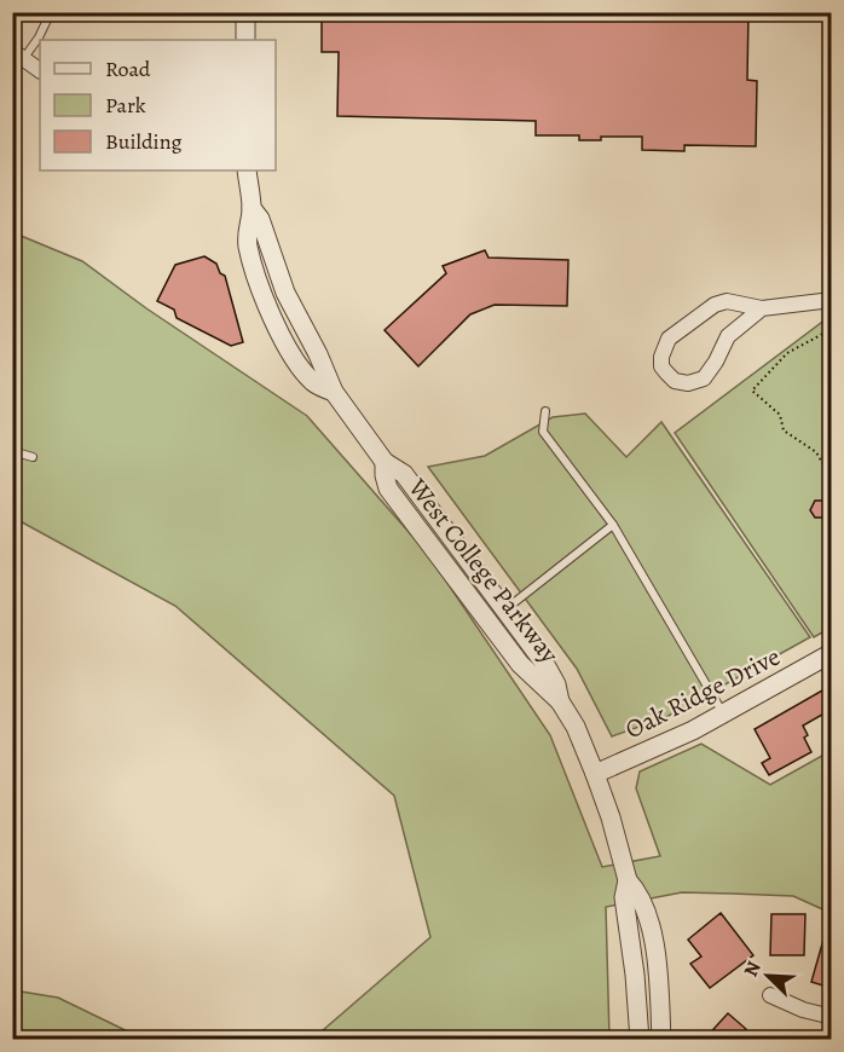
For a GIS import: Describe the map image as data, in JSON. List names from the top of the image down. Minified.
{"streets":{"street":["West College Parkway","Oak Ridge Drive"]},"crossings":[["West College Parkway","Oak Ridge Drive"]],"legend":["Road","Park","Building"],"north":"top left"}
